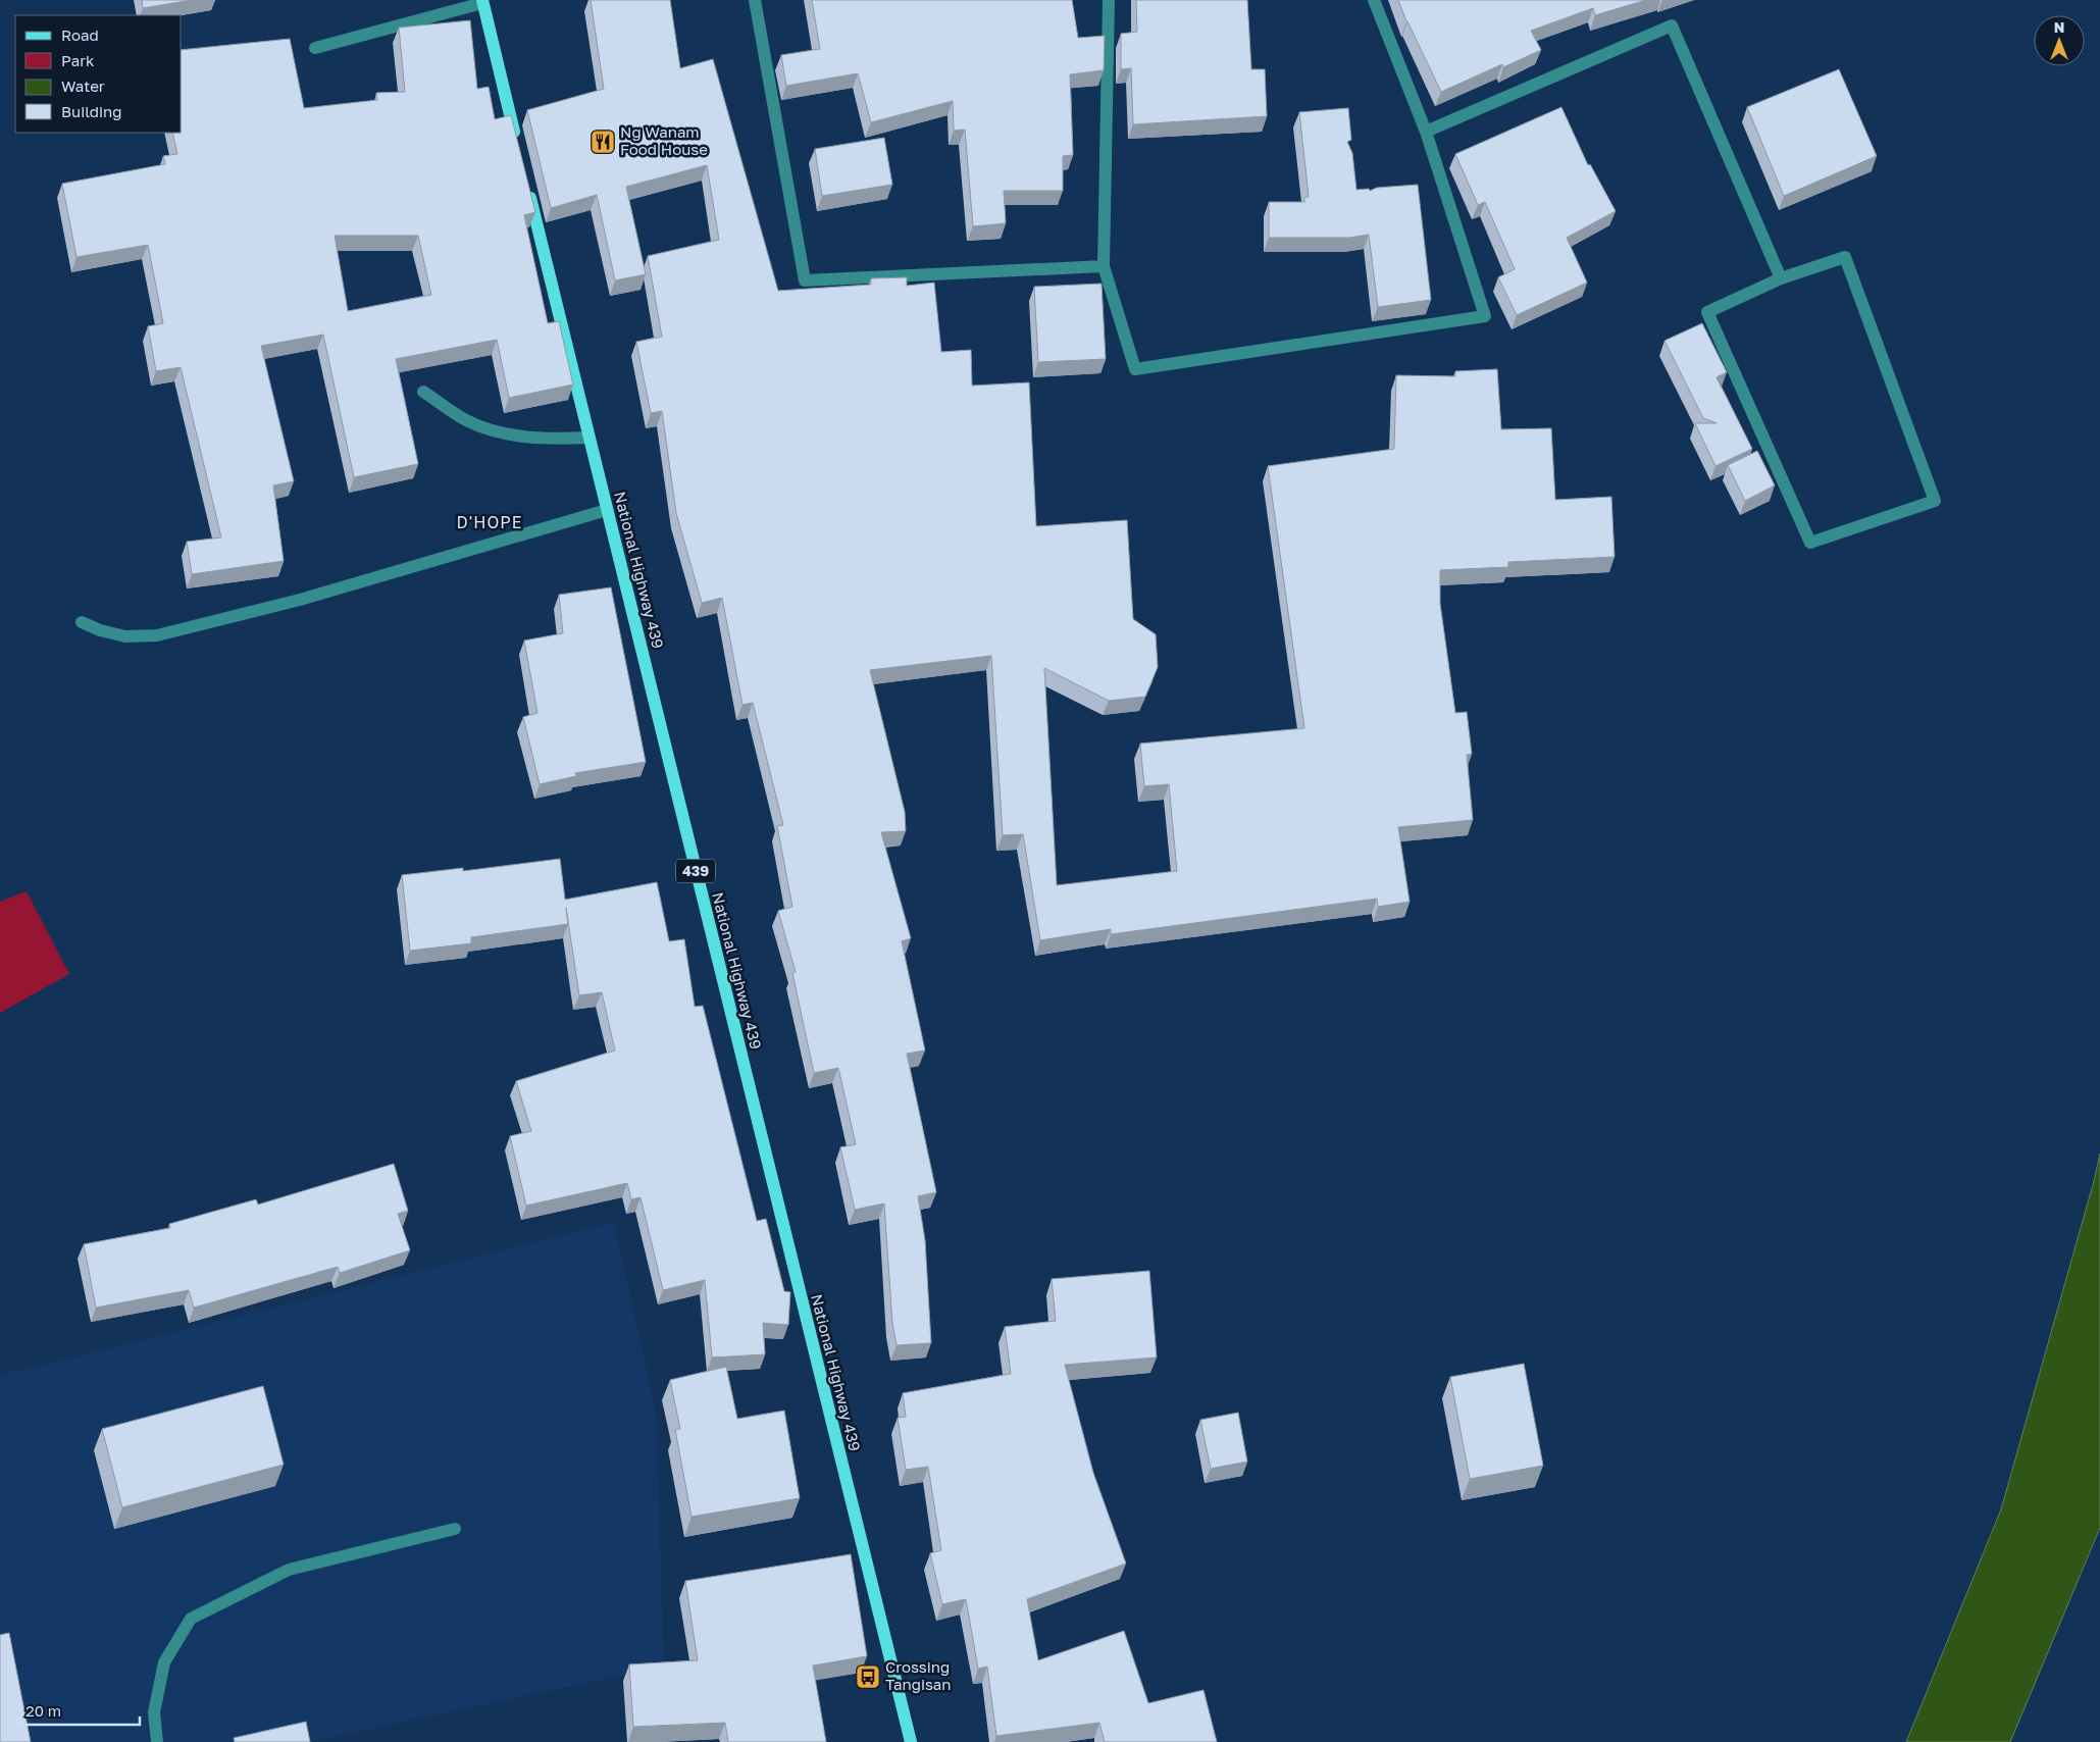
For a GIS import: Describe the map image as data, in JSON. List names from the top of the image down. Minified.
{"streets":{"main road":["National Highway 439","439"]},"districts":["D'HOPE"],"places":{"restaurant":["Ng Wanam Food House"],"bus stop":["Crossing Tangisan"]},"legend":["Road","Park","Water","Building"],"scale_bar":"20 m","north":"top"}
